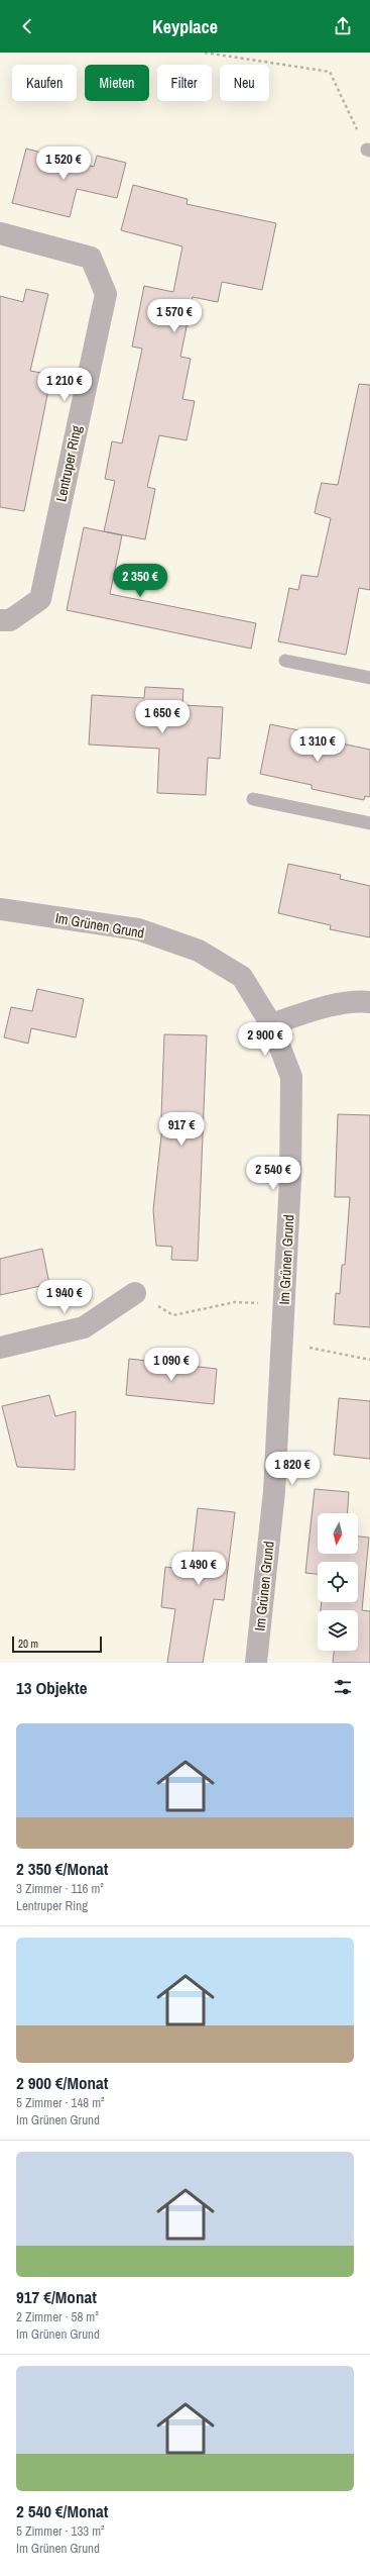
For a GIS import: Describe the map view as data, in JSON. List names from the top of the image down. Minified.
{"streets":{"street":["Lentruper Ring","Im Grünen Grund"]},"scale_bar":"20 m","north":"bottom","page":{"header":"Keyplace","chip":["Kaufen","Mieten","Filter","Neu"],"price":["1 520 €","1 570 €","1 210 €","2 350 €","1 650 €","1 310 €","2 900 €","917 €","2 540 €","1 940 €","1 090 €","1 820 €","1 490 €"],"scale":"20 m","heading":"13 Objekte","list":[{"name":"2 350 €/Monat","note":"3 Zimmer · 116 m² · Lentruper Ring"},{"name":"2 900 €/Monat","note":"5 Zimmer · 148 m² · Im Grünen Grund"},{"name":"917 €/Monat","note":"2 Zimmer · 58 m² · Im Grünen Grund"},{"name":"2 540 €/Monat","note":"5 Zimmer · 133 m² · Im Grünen Grund"}]}}
